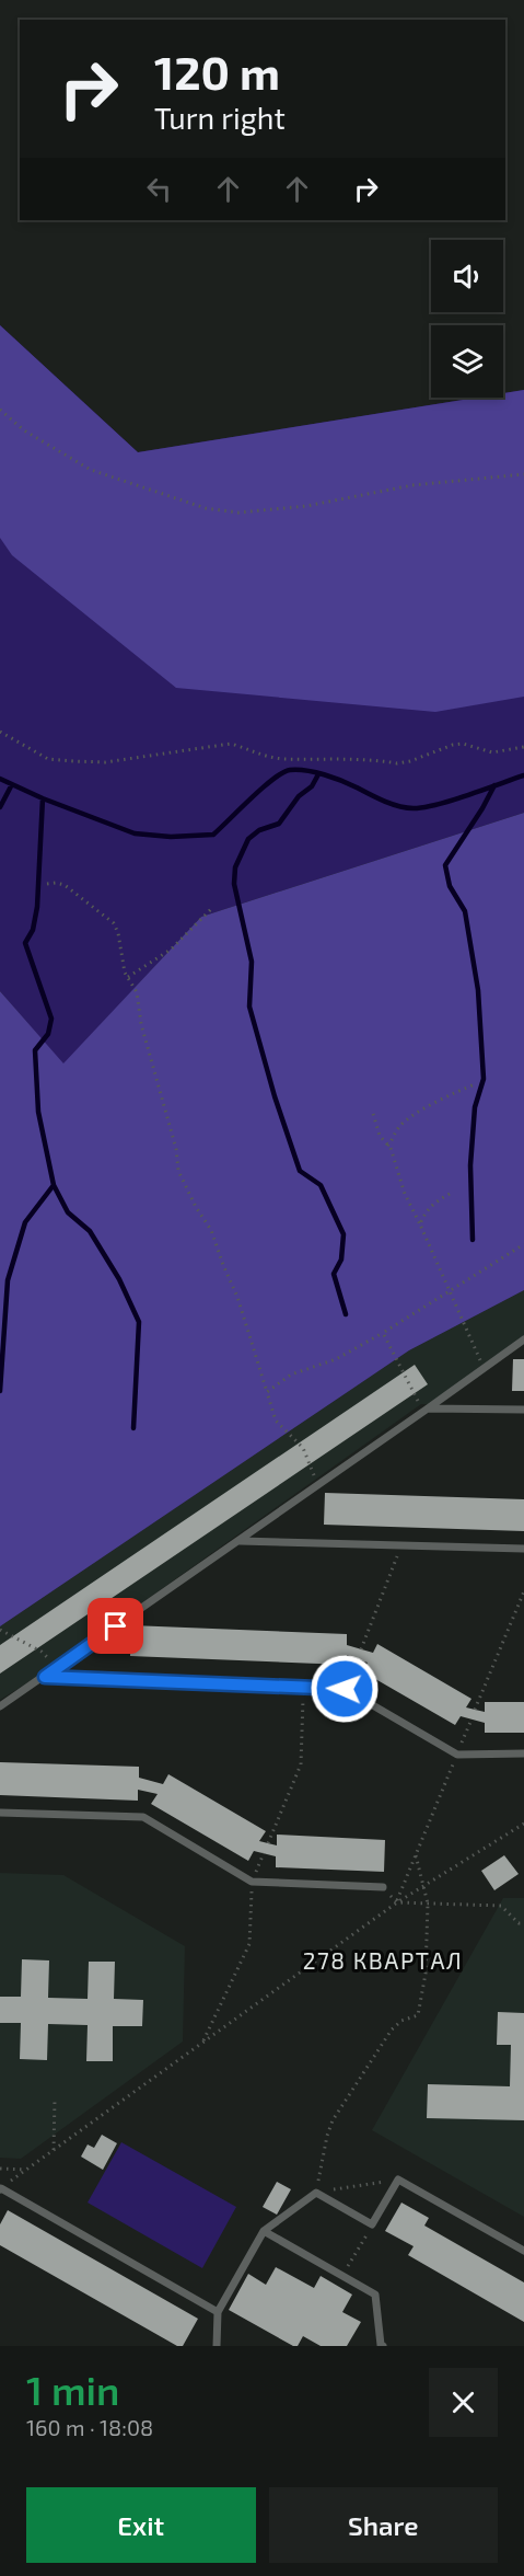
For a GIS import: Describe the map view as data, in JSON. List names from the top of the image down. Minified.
{"districts":["278 КВАРТАЛ"],"page":{"turn":["120 m","Turn right"],"heading":["1 min","160 m · 18:08"],"buttons":["Exit","Share"]}}
